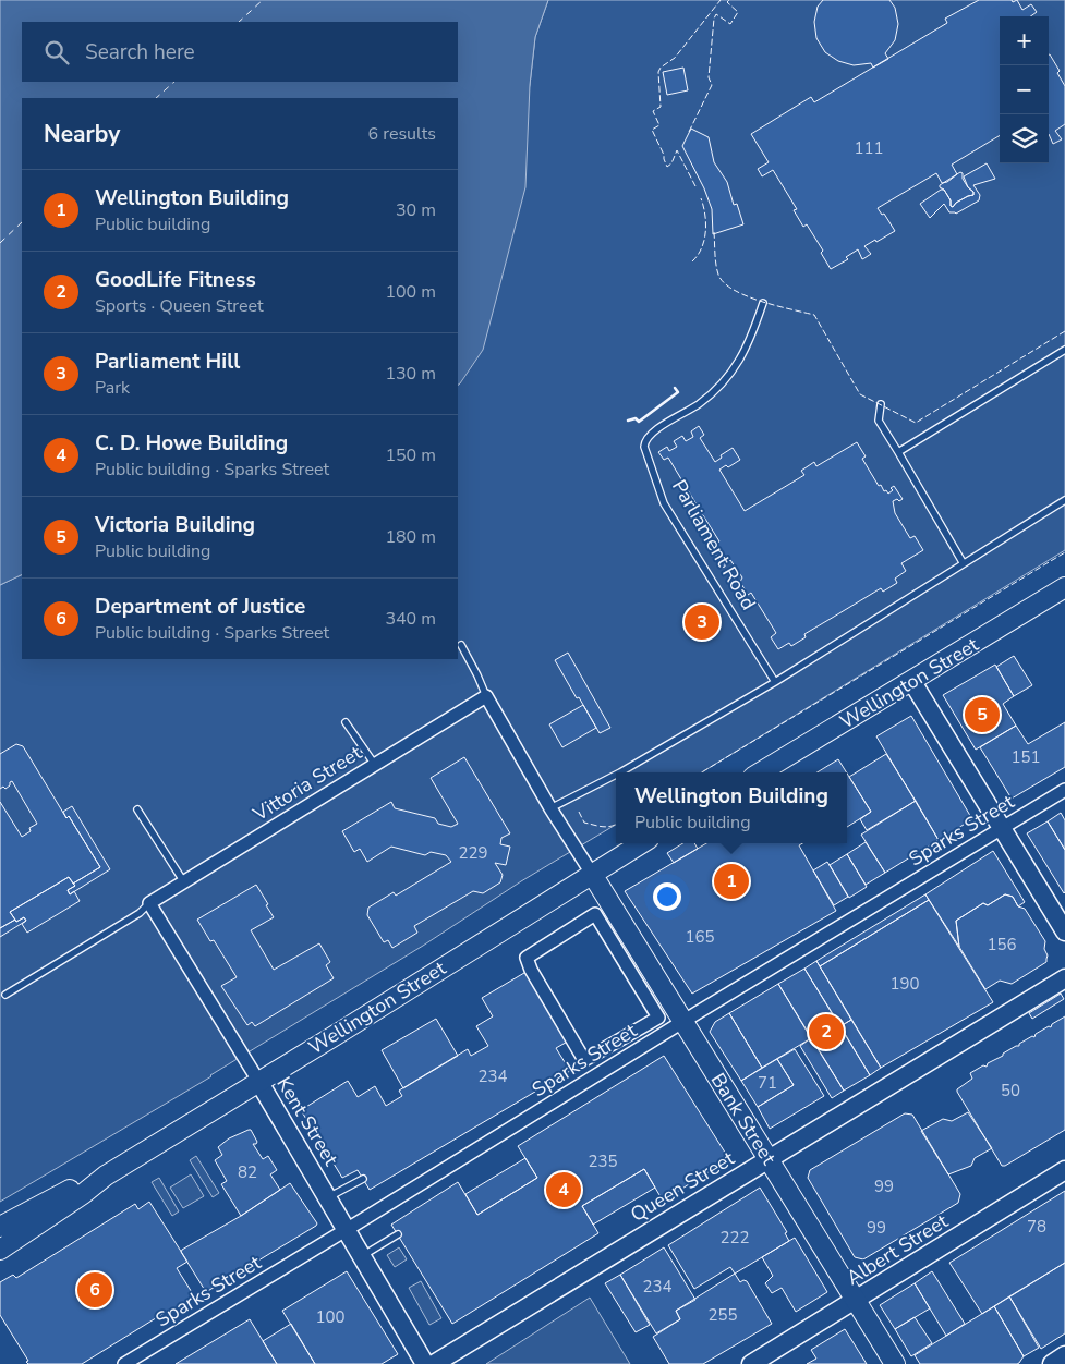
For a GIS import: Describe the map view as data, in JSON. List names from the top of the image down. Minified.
{"streets":{"main road":["Wellington Street","Bank Street","Kent Street","Queen Street","Albert Street"],"street":["Vittoria Street","Sparks Street"],"lane":["Parliament Road"]},"crossings":[["Wellington Street","Bank Street"],["Wellington Street","Kent Street"],["Vittoria Street","Kent Street"],["Sparks Street","Bank Street"],["Sparks Street","Kent Street"],["Bank Street","Queen Street"],["Bank Street","Albert Street"]],"house_numbers":["111","151","229","165","156","190","234","71","50","235","82","99","78","99","222","234","255","100"],"page":{"map_buttons":["+","−"],"search":"Search here","heading":["Nearby","6 results"],"list":[{"mark":"1","name":"Wellington Building","note":"Public building","value":"30 m"},{"mark":"2","name":"GoodLife Fitness","note":"Sports · Queen Street","value":"100 m"},{"mark":"3","name":"Parliament Hill","note":"Park","value":"130 m"},{"mark":"4","name":"C. D. Howe Building","note":"Public building · Sparks Street","value":"150 m"},{"mark":"5","name":"Victoria Building","note":"Public building","value":"180 m"},{"mark":"6","name":"Department of Justice","note":"Public building · Sparks Street","value":"340 m"}],"pins":["3","5","1","2","4","6"],"popup":["Wellington Building","Public building"]}}
